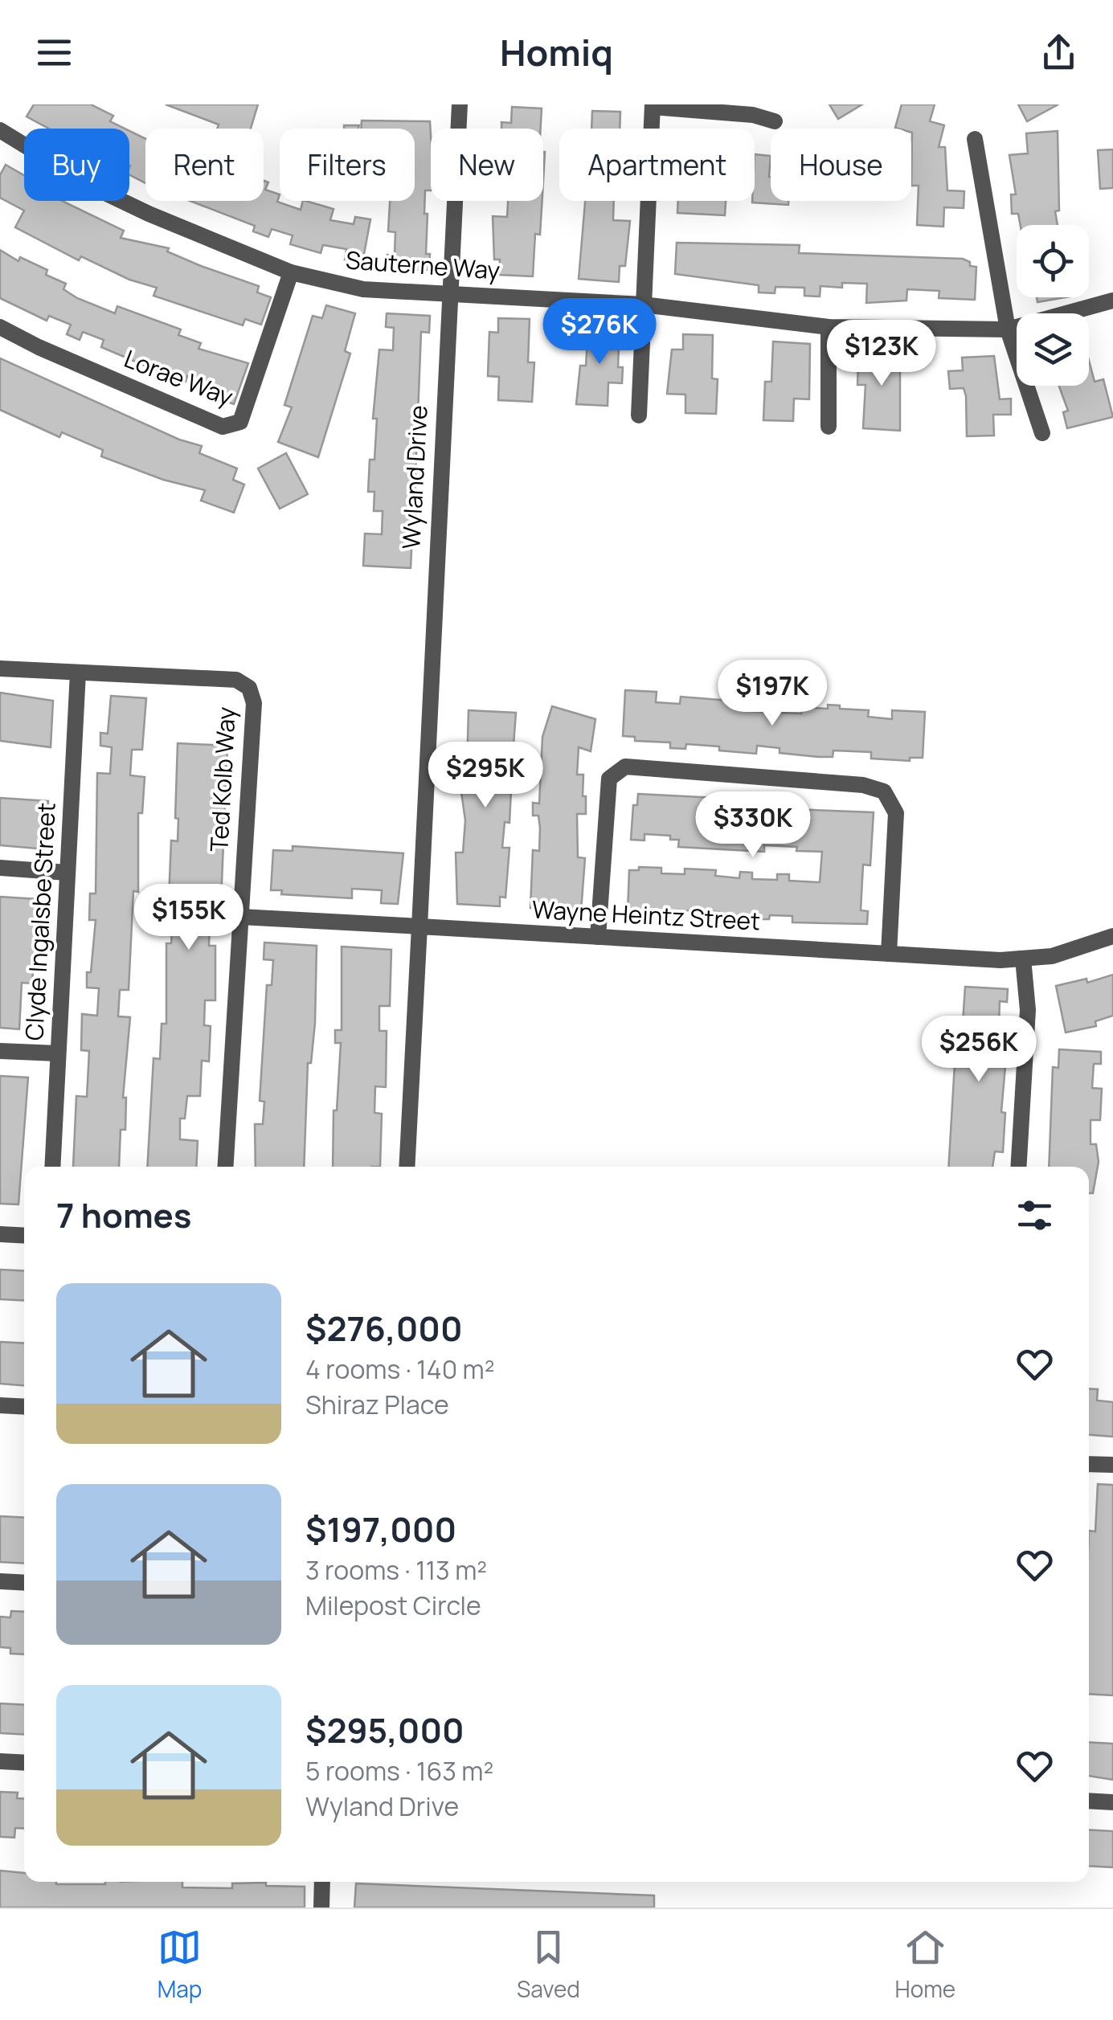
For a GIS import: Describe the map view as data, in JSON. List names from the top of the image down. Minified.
{"streets":{"street":["Sauterne Way","Lorae Way","Wyland Drive","Ted Kolb Way","Wayne Heintz Street","Clyde Ingalsbe Street"]},"crossings":[["Sauterne Way","Lorae Way"],["Sauterne Way","Wyland Drive"],["Wyland Drive","Wayne Heintz Street"],["Ted Kolb Way","Wayne Heintz Street"],["Ted Kolb Way","Clyde Ingalsbe Street"]],"page":{"header":"Homiq","chip":["Buy","Rent","Filters","New","Apartment","House"],"price":["$276K","$123K","$197K","$295K","$330K","$155K","$256K"],"heading":"7 homes","list":[{"name":"$276,000","note":"4 rooms · 140 m² · Shiraz Place"},{"name":"$197,000","note":"3 rooms · 113 m² · Milepost Circle"},{"name":"$295,000","note":"5 rooms · 163 m² · Wyland Drive"}],"tabs":["Map","Saved","Home"]}}
